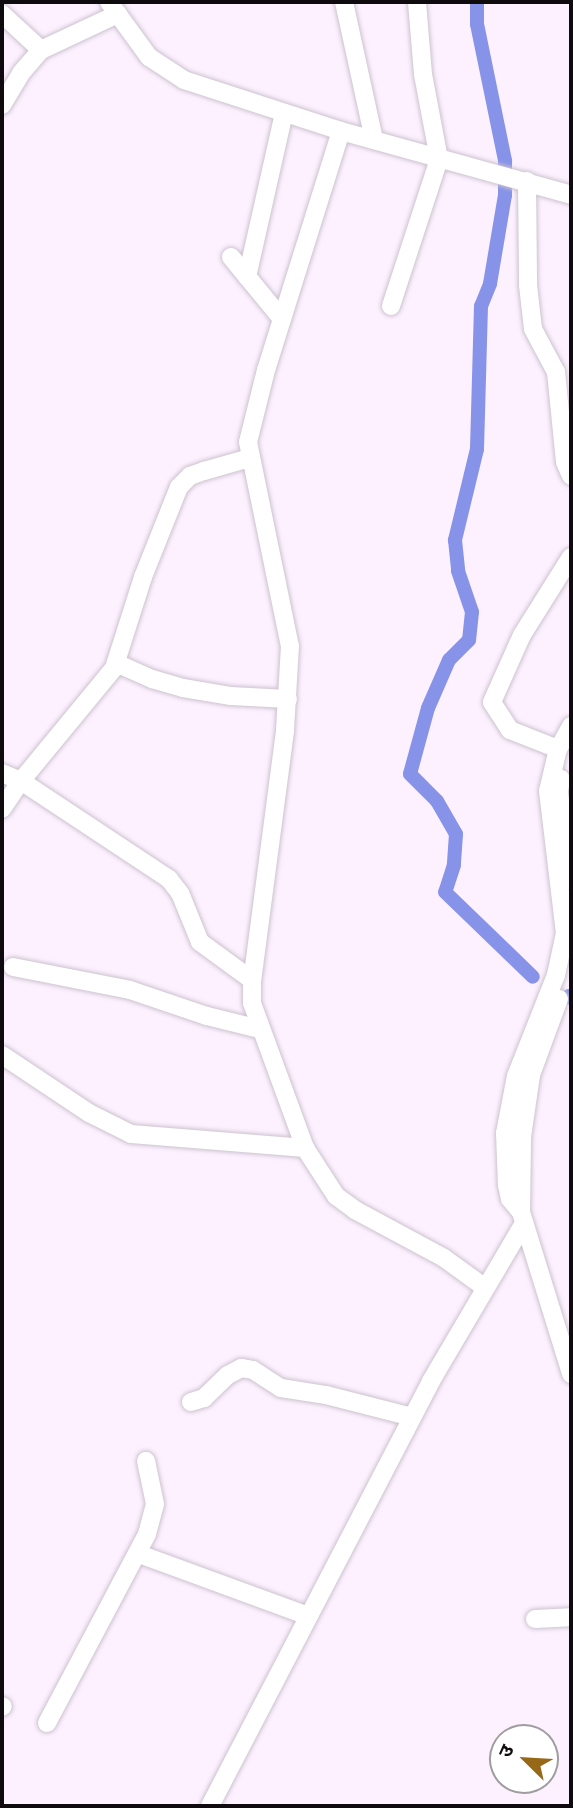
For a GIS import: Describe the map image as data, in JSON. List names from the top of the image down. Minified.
{"north":"top left"}
